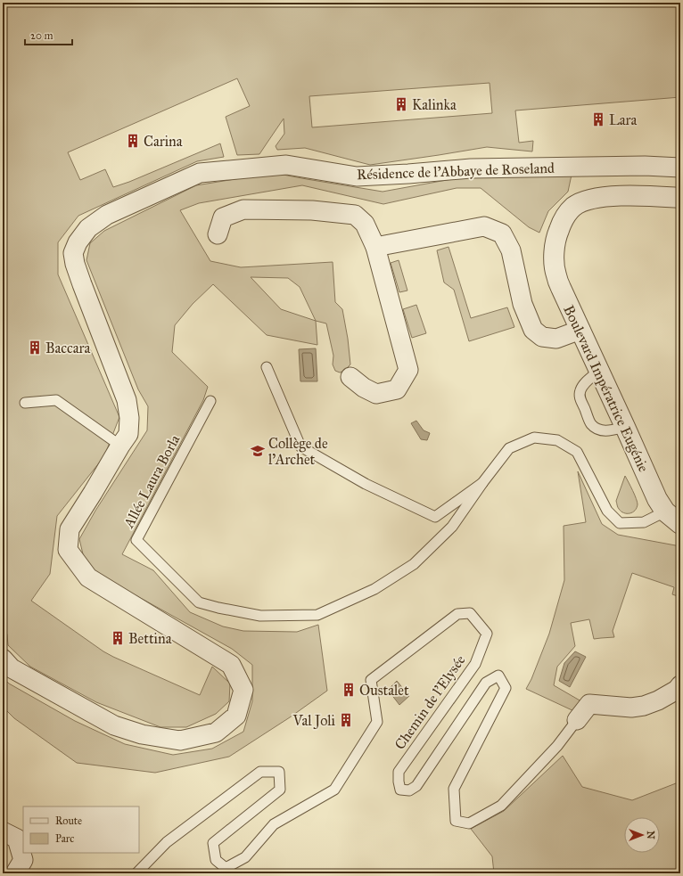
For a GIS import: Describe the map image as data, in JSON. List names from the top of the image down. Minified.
{"streets":{"street":["Résidence de l'Abbaye de Roseland","Boulevard Impératrice Eugénie"],"lane":["Allée Laura Borla","Chemin de l'Elysée"]},"crossings":[["Boulevard Impératrice Eugénie","Allée Laura Borla"]],"places":{"building":["Kalinka","Lara","Carina","Baccara","Bettina","Oustalet","Val Joli"],"school or university":["Collège de l'Archet"]},"legend":["Route","Parc"],"scale_bar":"20 m","north":"right"}
